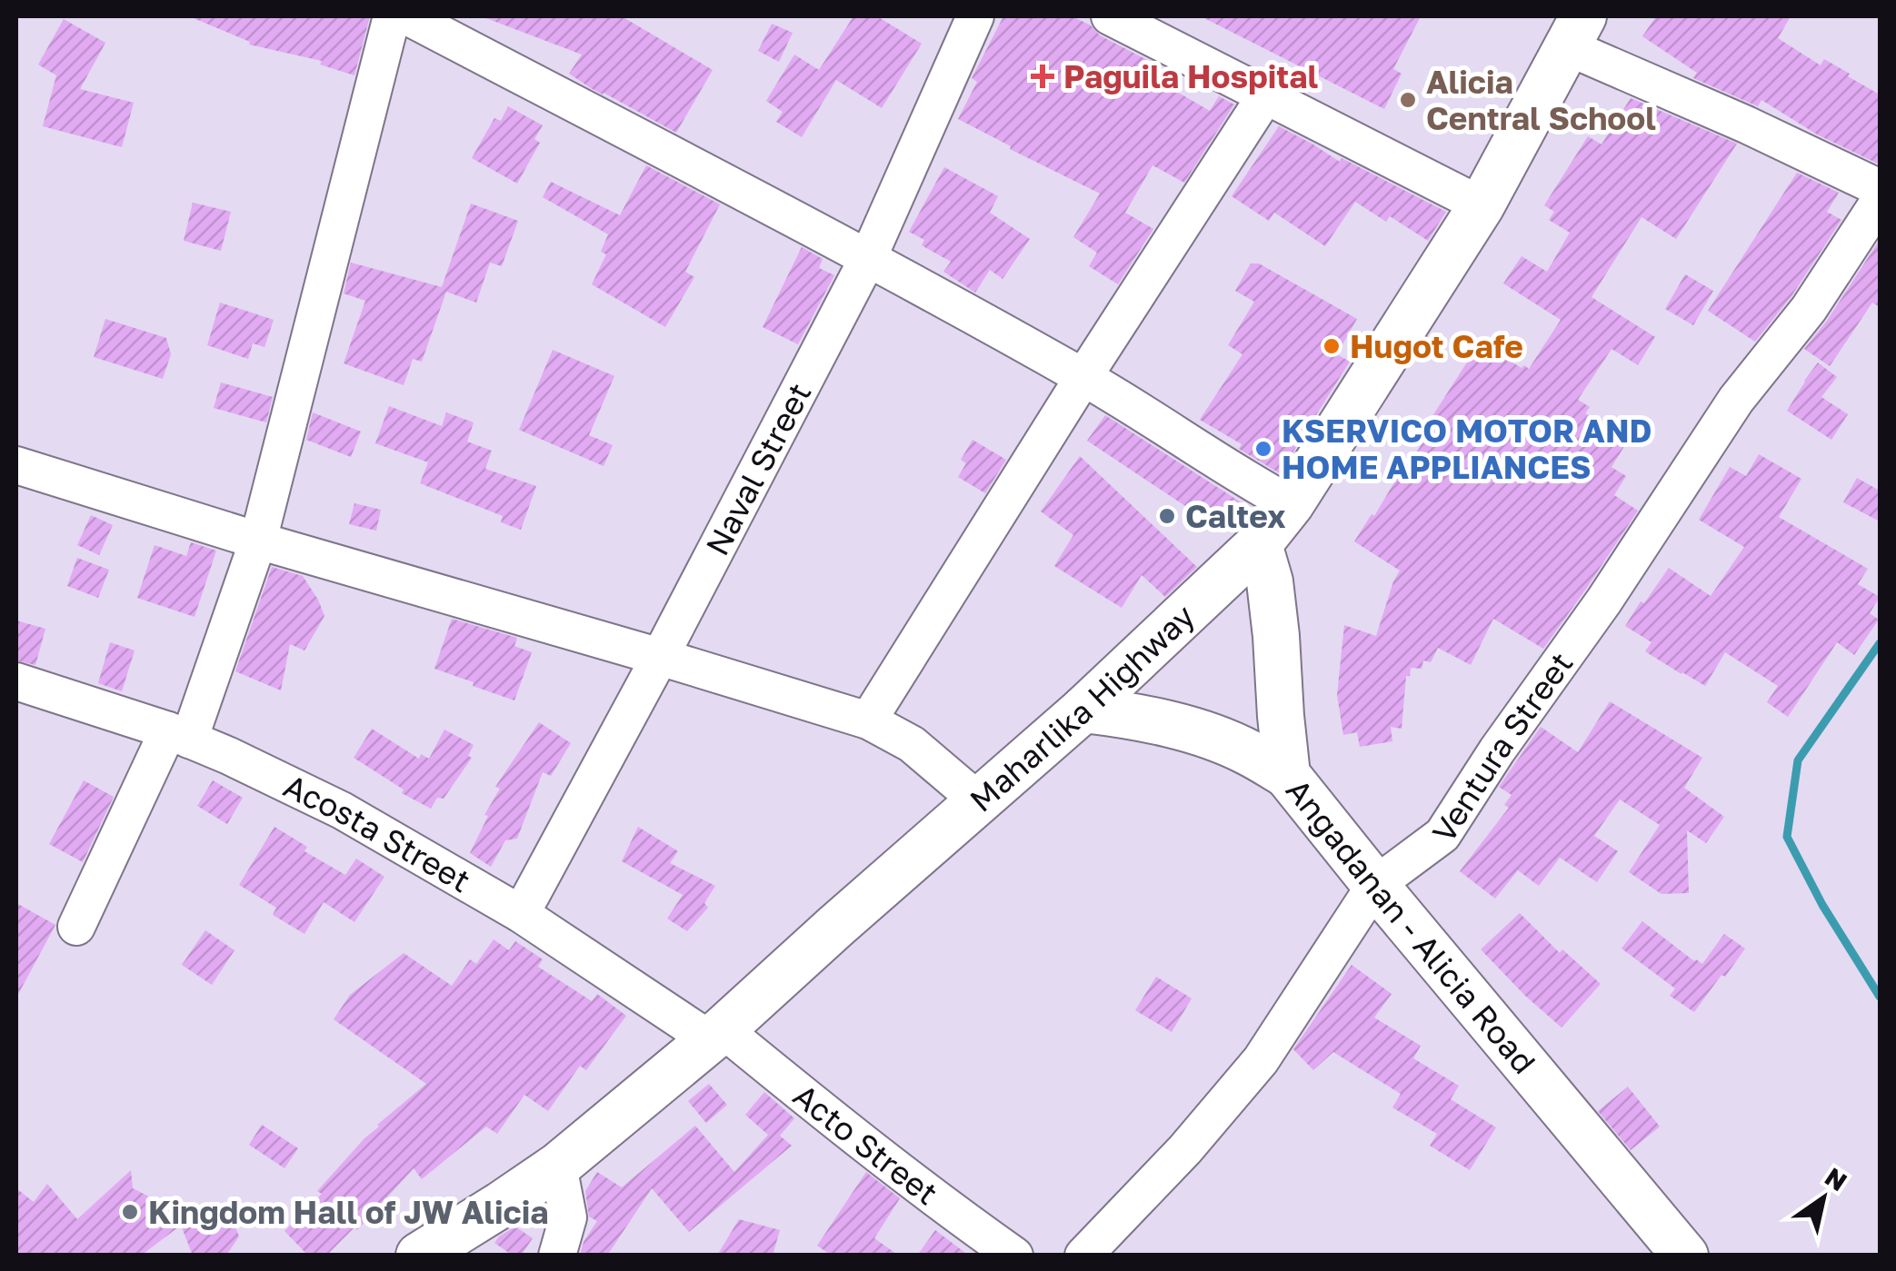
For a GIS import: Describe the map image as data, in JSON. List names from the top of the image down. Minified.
{"streets":{"main road":["Maharlika Highway","Angadanan - Alicia Road"],"street":["Naval Street","Ventura Street","Acosta Street","Acto Street"]},"crossings":[["Naval Street","Acosta Street"],["Maharlika Highway","Acosta Street"],["Maharlika Highway","Angadanan - Alicia Road"],["Maharlika Highway","Acto Street"],["Ventura Street","Angadanan - Alicia Road"],["Acosta Street","Acto Street"]],"places":{"health":["Paguila Hospital"],"other":["Alicia Central School","Hugot Cafe","KSERVICO MOTOR AND HOME APPLIANCES","Caltex","Kingdom Hall of JW Alicia"]},"north":"top right"}
